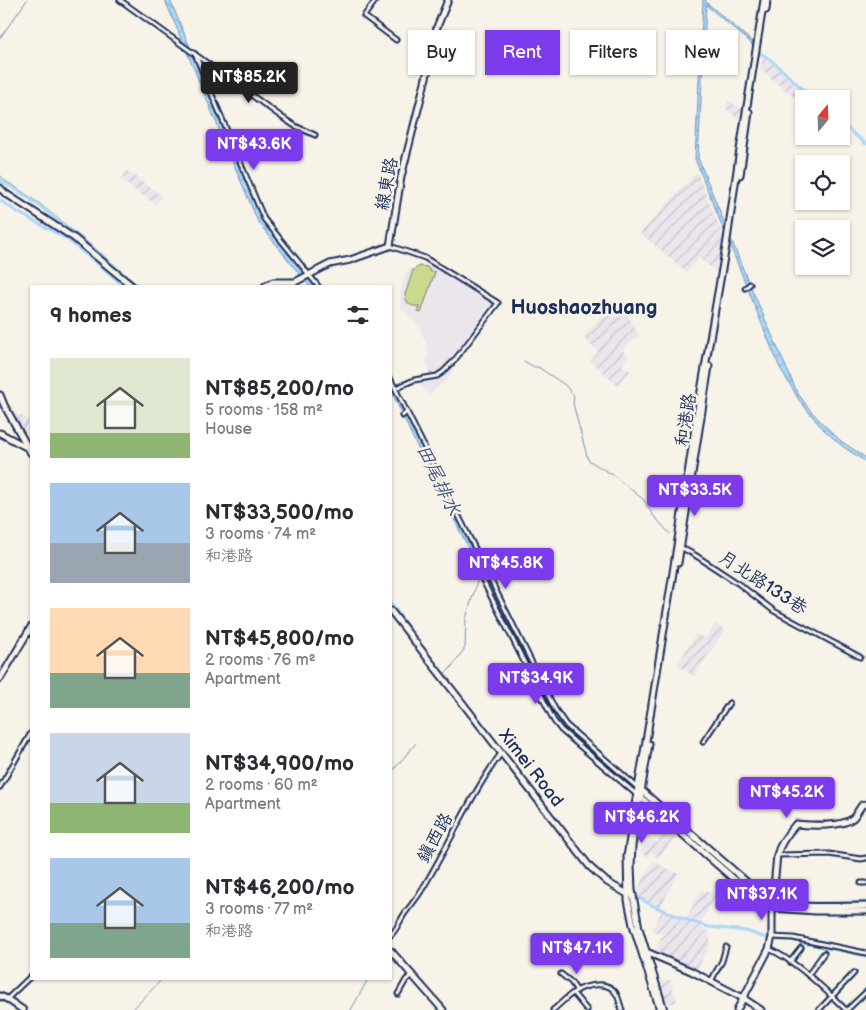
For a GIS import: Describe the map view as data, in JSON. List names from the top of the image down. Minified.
{"streets":{"street":["線東路","和港路","月北路133巷","Ximei Road","鎮西路"]},"crossings":[["和港路","月北路133巷"],["和港路","Ximei Road"],["Ximei Road","鎮西路"]],"districts":["Huoshaozhuang"],"water":["田尾排水"],"north":"top","page":{"chip":["Buy","Rent","Filters","New"],"price":["NT$85.2K","NT$43.6K","NT$33.5K","NT$45.8K","NT$34.9K","NT$45.2K","NT$46.2K","NT$37.1K","NT$47.1K"],"heading":"9 homes","list":[{"name":"NT$85,200/mo","note":"5 rooms · 158 m² · House"},{"name":"NT$33,500/mo","note":"3 rooms · 74 m² · 和港路"},{"name":"NT$45,800/mo","note":"2 rooms · 76 m² · Apartment"},{"name":"NT$34,900/mo","note":"2 rooms · 60 m² · Apartment"},{"name":"NT$46,200/mo","note":"3 rooms · 77 m² · 和港路"}]}}
